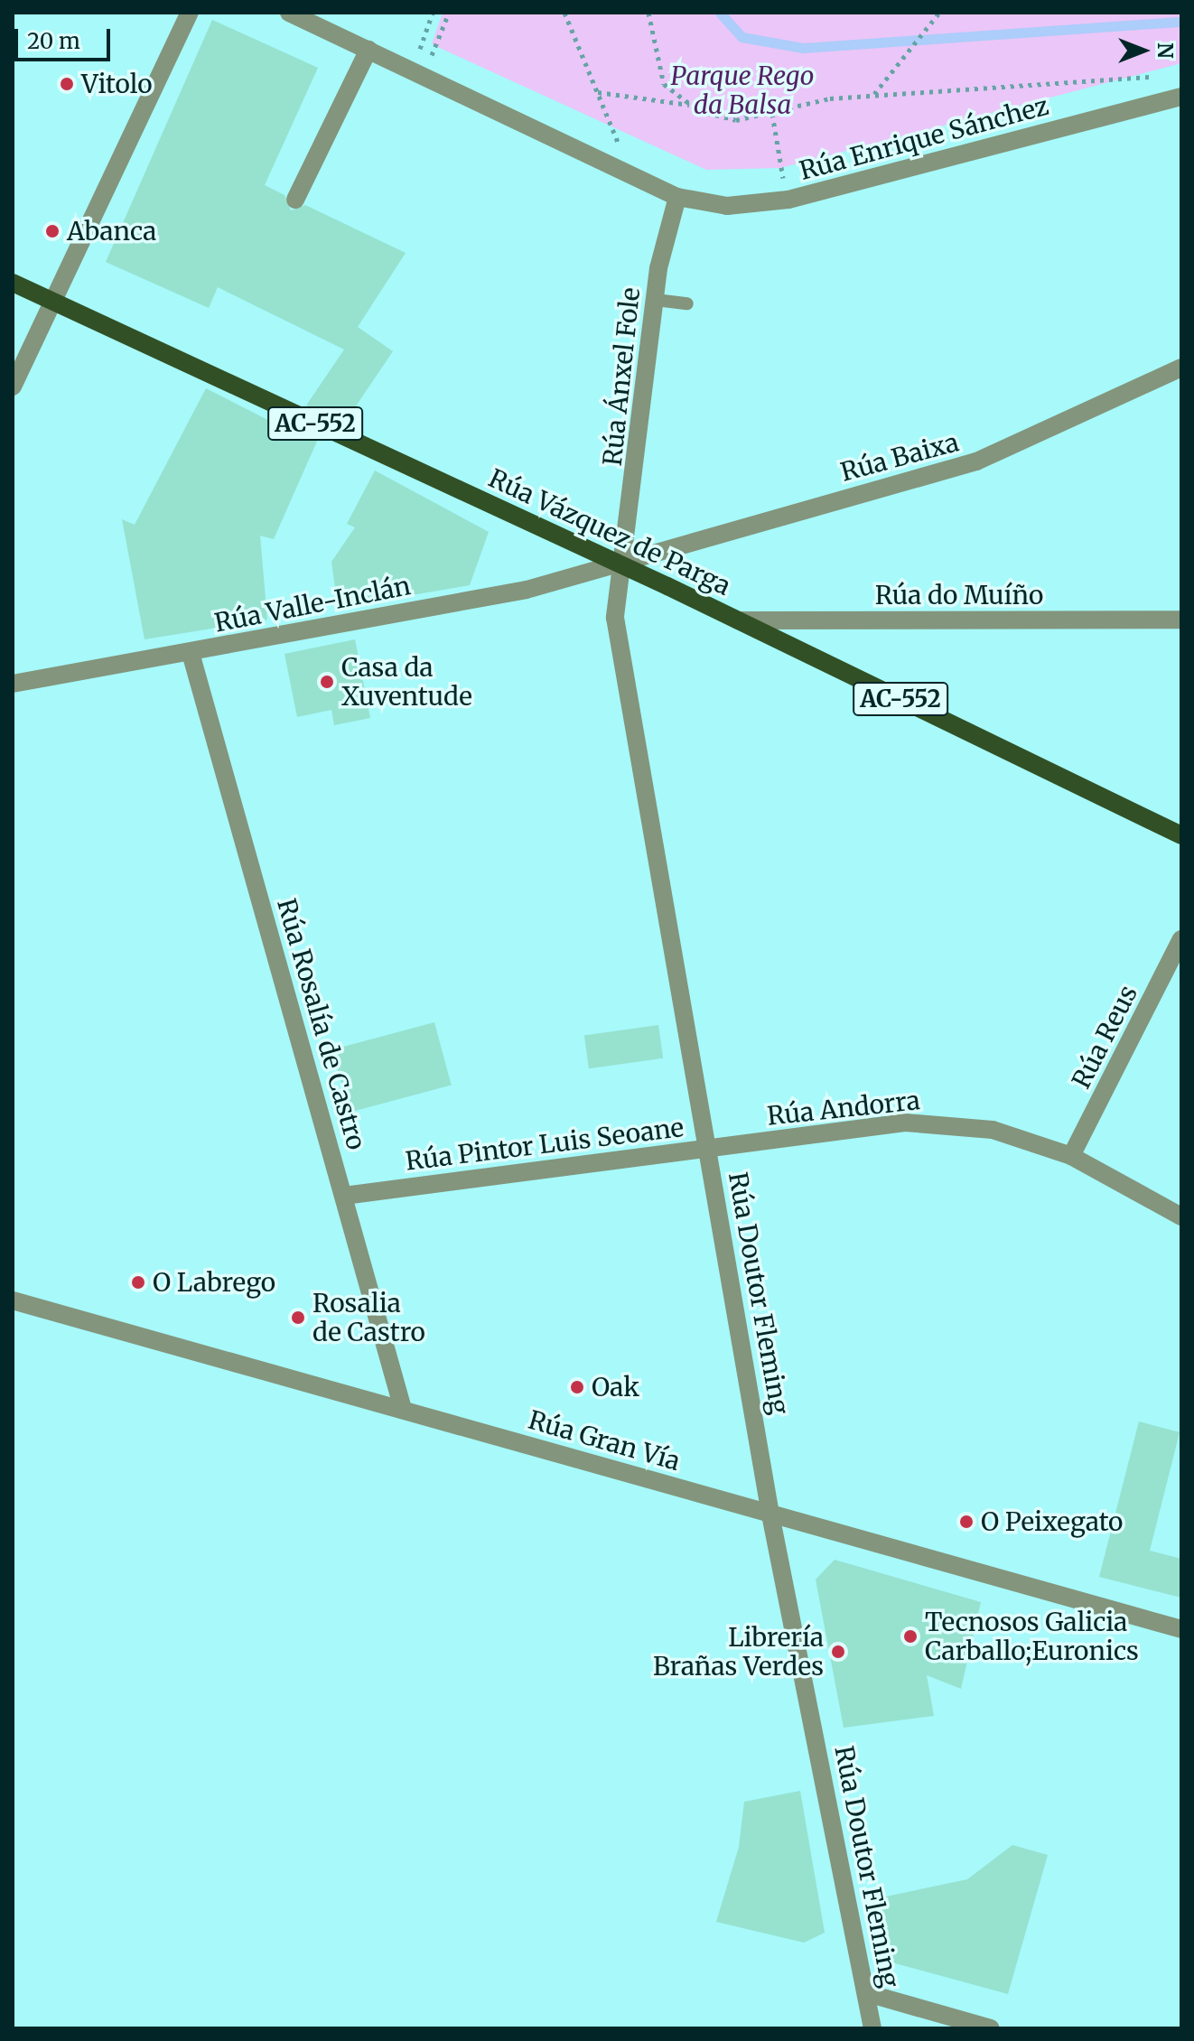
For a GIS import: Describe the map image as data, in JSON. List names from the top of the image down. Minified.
{"streets":{"main road":["AC-552","Rúa Vázquez de Parga"],"street":["Rúa Enrique Sánchez","Rúa Ánxel Fole","Rúa Baixa","Rúa do Muíño","Rúa Valle-Inclán","Rúa Rosalía de Castro","Rúa Reus","Rúa Andorra","Rúa Pintor Luis Seoane","Rúa Doutor Fleming","Rúa Gran Vía"]},"crossings":[["Rúa Enrique Sánchez","Rúa Ánxel Fole"],["Rúa Ánxel Fole","Rúa Baixa"],["Rúa Ánxel Fole","Rúa Vázquez de Parga"],["Rúa Ánxel Fole","Rúa Valle-Inclán"],["Rúa Ánxel Fole","Rúa Doutor Fleming"],["Rúa Baixa","Rúa Vázquez de Parga"],["Rúa Baixa","Rúa Valle-Inclán"],["Rúa Baixa","Rúa Doutor Fleming"],["Rúa Vázquez de Parga","Rúa do Muíño"],["Rúa Vázquez de Parga","Rúa Valle-Inclán"],["Rúa Vázquez de Parga","Rúa Doutor Fleming"],["Rúa Valle-Inclán","Rúa Rosalía de Castro"],["Rúa Valle-Inclán","Rúa Doutor Fleming"],["Rúa Rosalía de Castro","Rúa Pintor Luis Seoane"],["Rúa Rosalía de Castro","Rúa Gran Vía"],["Rúa Reus","Rúa Andorra"],["Rúa Andorra","Rúa Pintor Luis Seoane"],["Rúa Andorra","Rúa Doutor Fleming"],["Rúa Pintor Luis Seoane","Rúa Doutor Fleming"],["Rúa Doutor Fleming","Rúa Gran Vía"]],"parks":["Parque Rego da Balsa"],"places":["Vitolo","Abanca","Casa da Xuventude","O Labrego","Rosalia de Castro","Oak","O Peixegato","Tecnosos Galicia Carballo;Euronics","Librería Brañas Verdes"],"scale_bar":"20 m","north":"right"}
